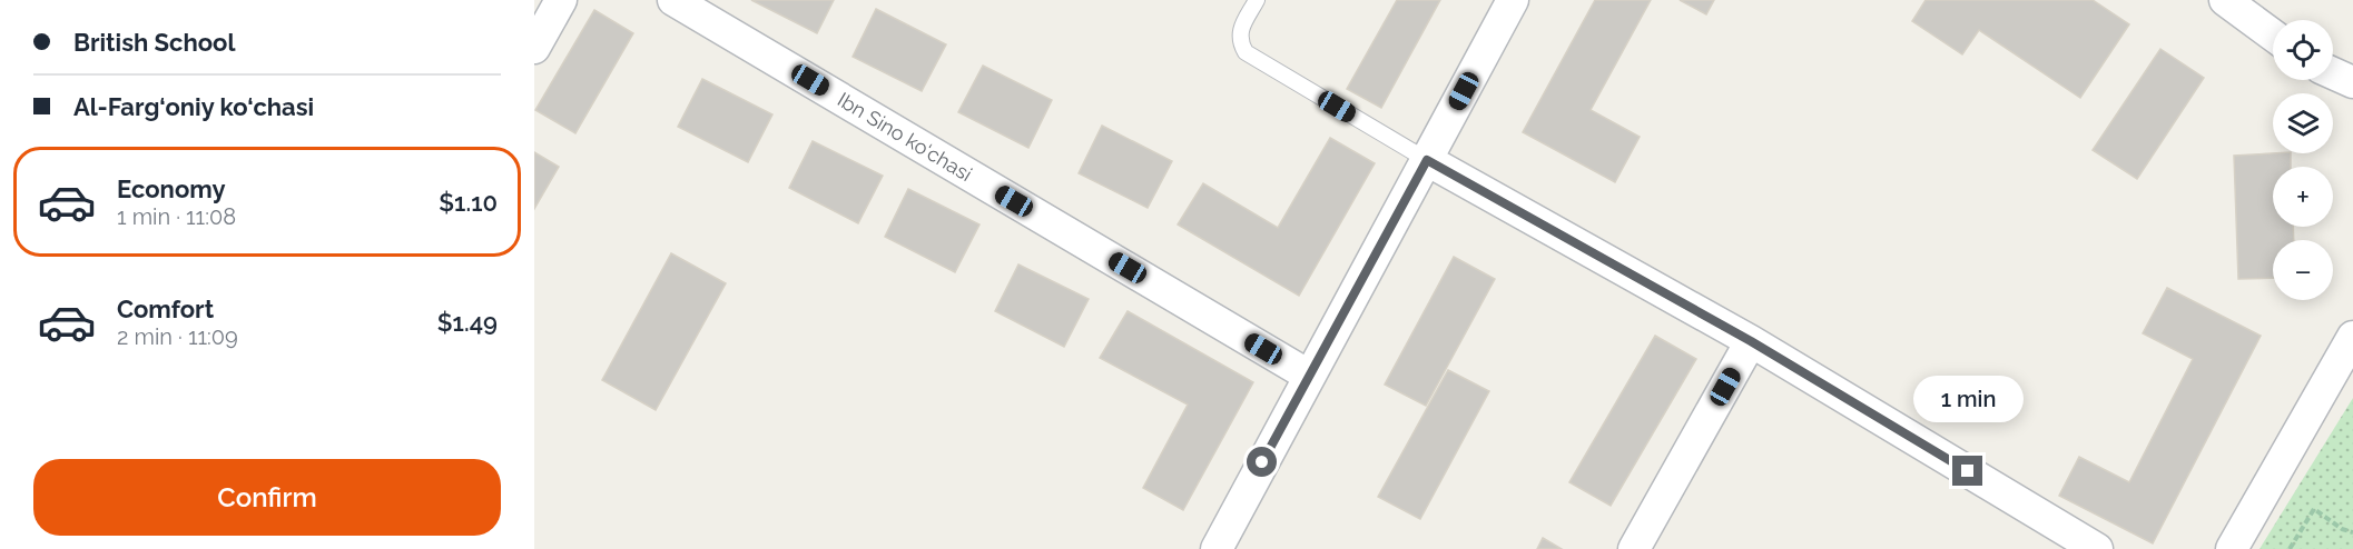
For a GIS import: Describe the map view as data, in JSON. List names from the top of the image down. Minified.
{"streets":{"street":["Ibn Sino ko‘chasi"]},"page":{"banner":["British School","Al-Farg‘oniy ko‘chasi"],"map_buttons":["+","−"],"list":[{"name":"Economy","note":"1 min · 11:08","value":"$1.10"},{"name":"Comfort","note":"2 min · 11:09","value":"$1.49"}],"bubble":"1 min","buttons":"Confirm"}}
